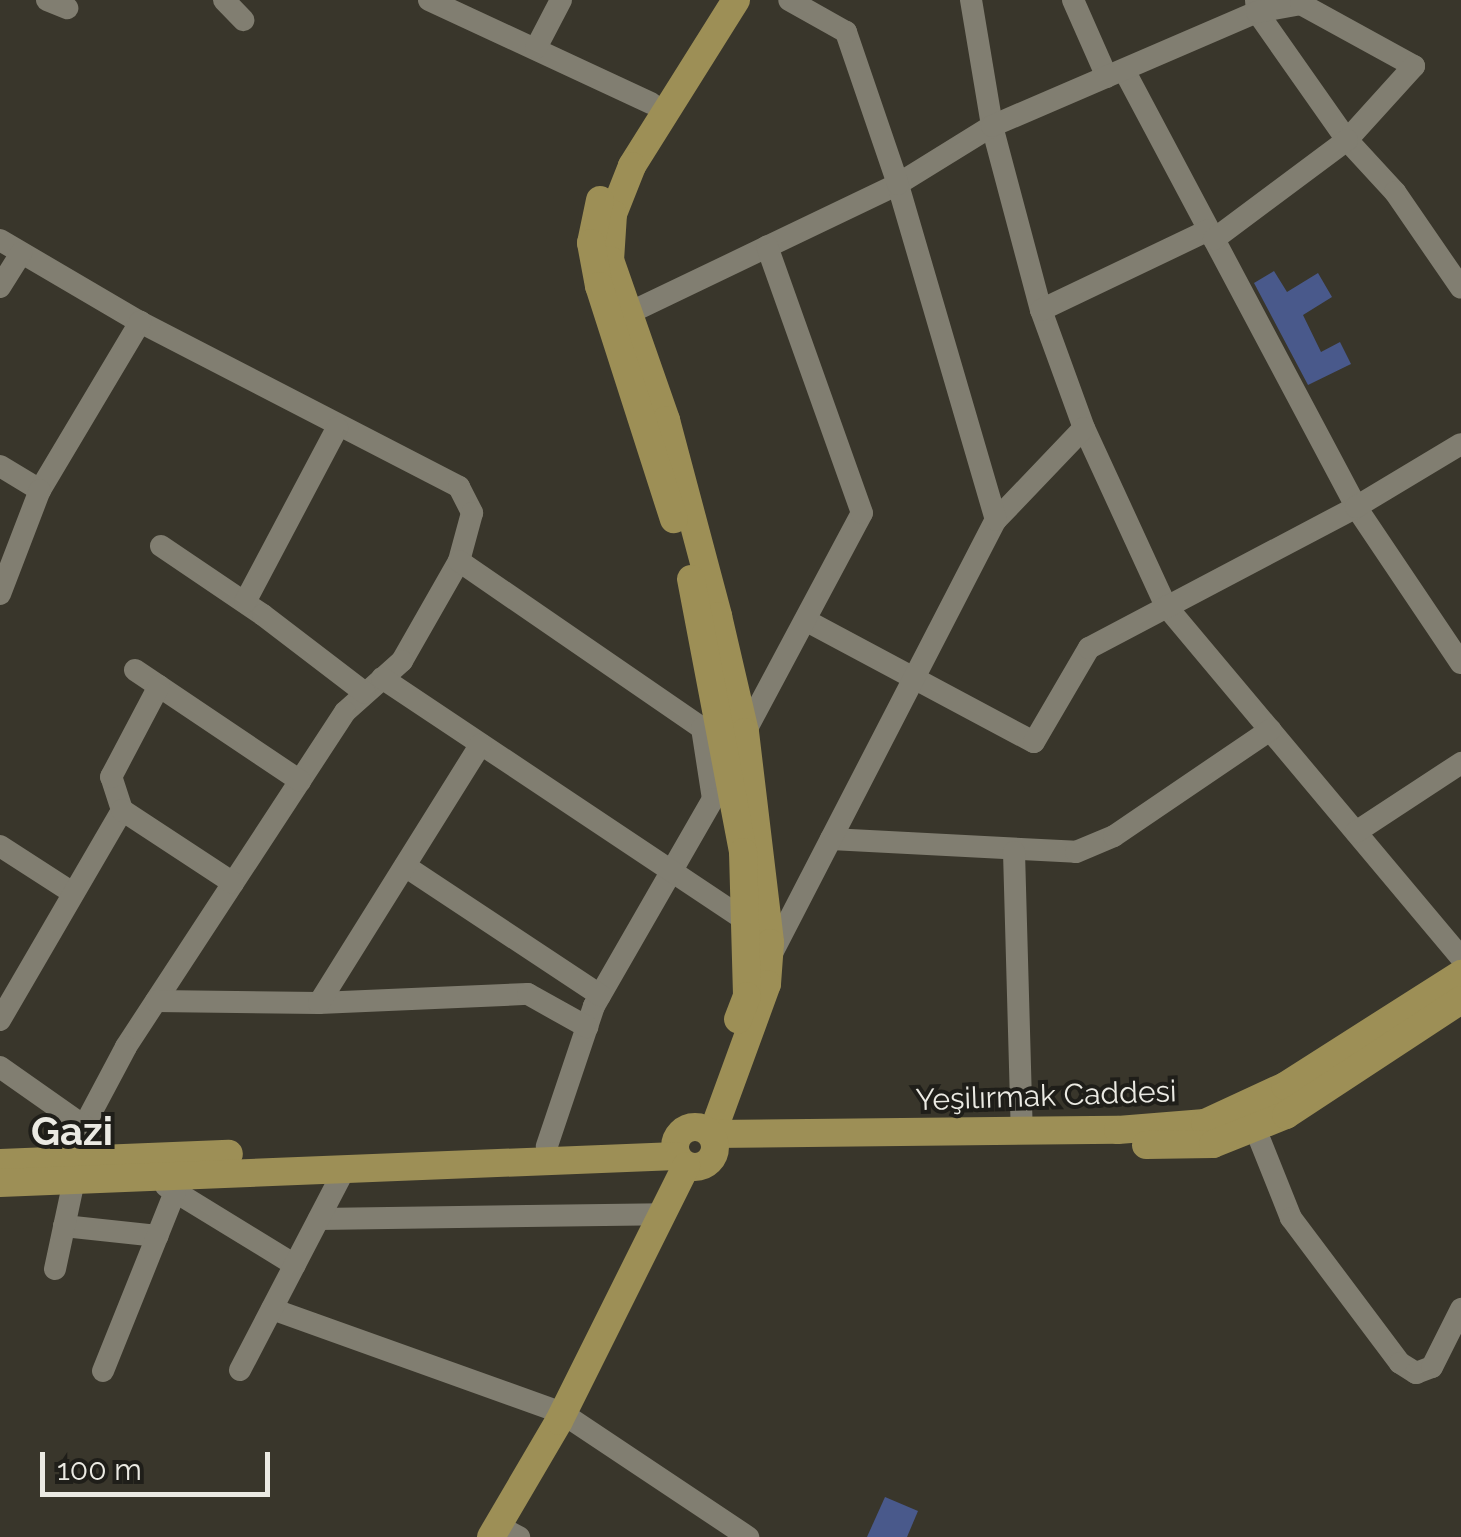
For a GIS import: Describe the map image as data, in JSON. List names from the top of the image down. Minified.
{"streets":{"main road":["Yeşilırmak Caddesi"]},"districts":["Gazi"],"scale_bar":"100 m"}
